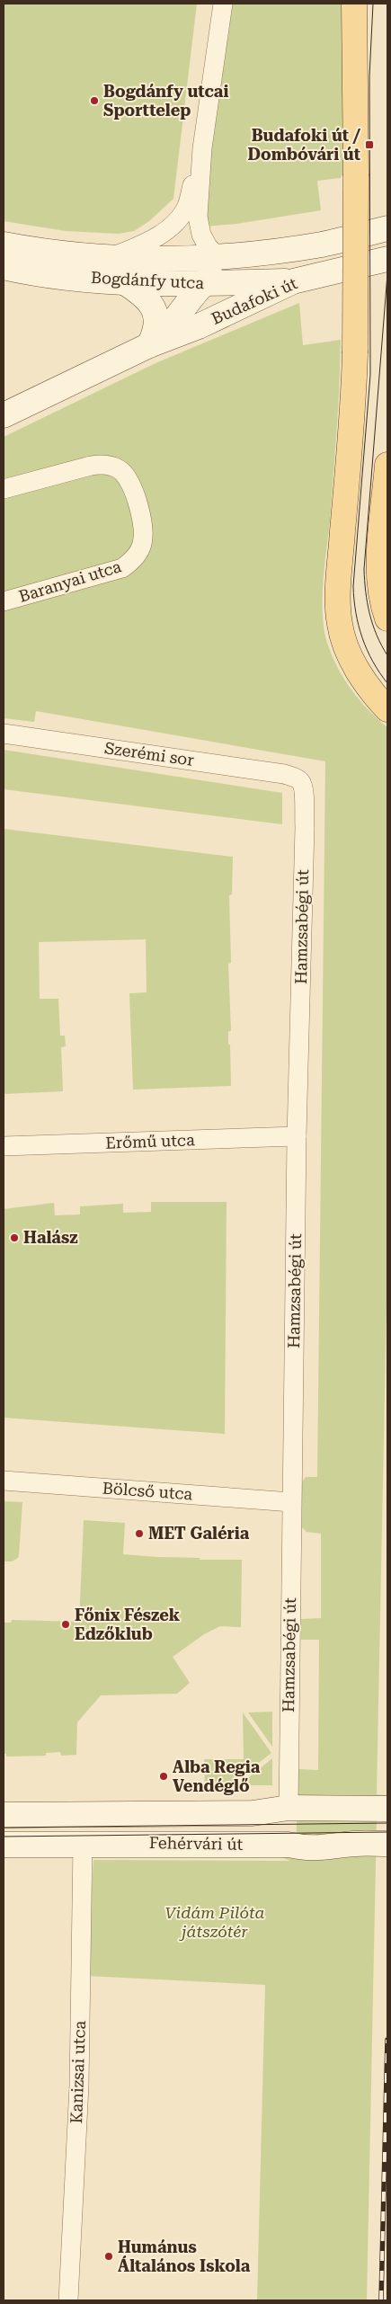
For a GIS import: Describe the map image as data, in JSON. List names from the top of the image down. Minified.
{"streets":{"street":["Bogdánfy utca","Budafoki út","Baranyai utca","Szerémi sor","Hamzsabégi út","Erőmű utca","Bölcső utca","Fehérvári út","Kanizsai utca"]},"crossings":[["Bogdánfy utca","Budafoki út"],["Szerémi sor","Hamzsabégi út"],["Hamzsabégi út","Erőmű utca"],["Hamzsabégi út","Bölcső utca"],["Hamzsabégi út","Fehérvári út"],["Fehérvári út","Kanizsai utca"]],"parks":["Vidám Pilóta játszótér"],"places":{"other":["Bogdánfy utcai Sporttelep","Halász","MET Galéria","Főnix Fészek Edzőklub","Alba Regia Vendéglő","Humánus Általános Iskola"],"transit":["Budafoki út / Dombóvári út"]}}
